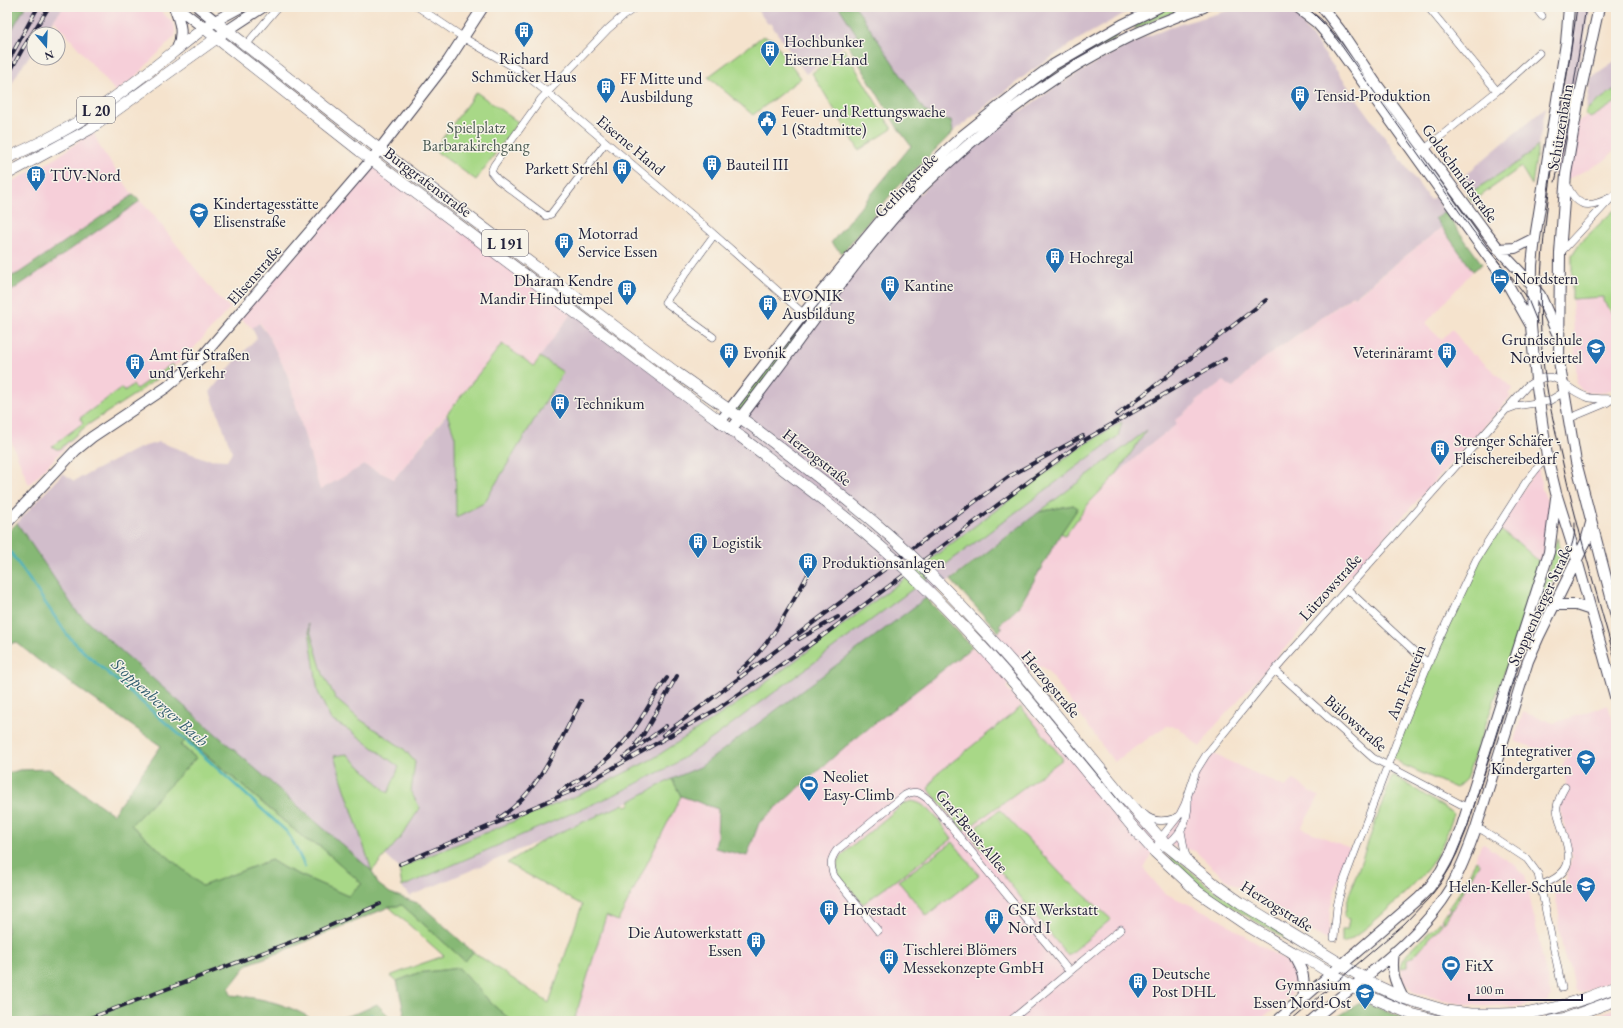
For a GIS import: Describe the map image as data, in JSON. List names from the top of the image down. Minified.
{"streets":{"main road":["L 20","Schützenbahn","Goldschmidtstraße","Burggrafenstraße","Gerlingstraße","L 191","Elisenstraße","Herzogstraße","Stoppenberger Straße"],"street":["Eiserne Hand","Lützowstraße","Am Freistein","Bülowstraße","Graf-Beust-Allee"]},"crossings":[["L 20","Burggrafenstraße"],["Schützenbahn","Stoppenberger Straße"],["Eiserne Hand","Gerlingstraße"],["Eiserne Hand","Elisenstraße"],["Goldschmidtstraße","Stoppenberger Straße"],["Burggrafenstraße","Gerlingstraße"],["Burggrafenstraße","Elisenstraße"],["Burggrafenstraße","Herzogstraße"],["Gerlingstraße","Herzogstraße"],["Herzogstraße","Lützowstraße"],["Herzogstraße","Stoppenberger Straße"],["Lützowstraße","Stoppenberger Straße"],["Lützowstraße","Bülowstraße"],["Stoppenberger Straße","Am Freistein"],["Stoppenberger Straße","Bülowstraße"],["Am Freistein","Bülowstraße"]],"water":["Stoppenberger Bach"],"parks":["Spielplatz Barbarakirchgang"],"places":{"building":["Richard Schmücker Haus","Hochbunker Eiserne Hand","FF Mitte und Ausbildung","Tensid-Produktion","Bauteil III","Parkett Strehl","TÜV-Nord","Motorrad Service Essen","Hochregal","Kantine","Dharam Kendre Mandir Hindutempel","EVONIK Ausbildung","Evonik","Veterinäramt","Amt für Straßen und Verkehr","Technikum","Strenger Schäfer - Fleischereibedarf","Logistik","Produktionsanlagen","Hovestadt","GSE Werkstatt Nord I","Die Autowerkstatt Essen","Tischlerei Blömers Messekonzepte GmbH","Deutsche Post DHL"],"public building":["Feuer- und Rettungswache 1 (Stadtmitte)"],"school or university":["Kindertagesstätte Elisenstraße","Grundschule Nordviertel","Integrativer Kindergarten","Helen-Keller-Schule","Gymnasium Essen Nord-Ost"],"hotel":["Nordstern"],"sports":["Neoliet Easy-Climb","FitX"]},"scale_bar":"100 m","north":"bottom"}
